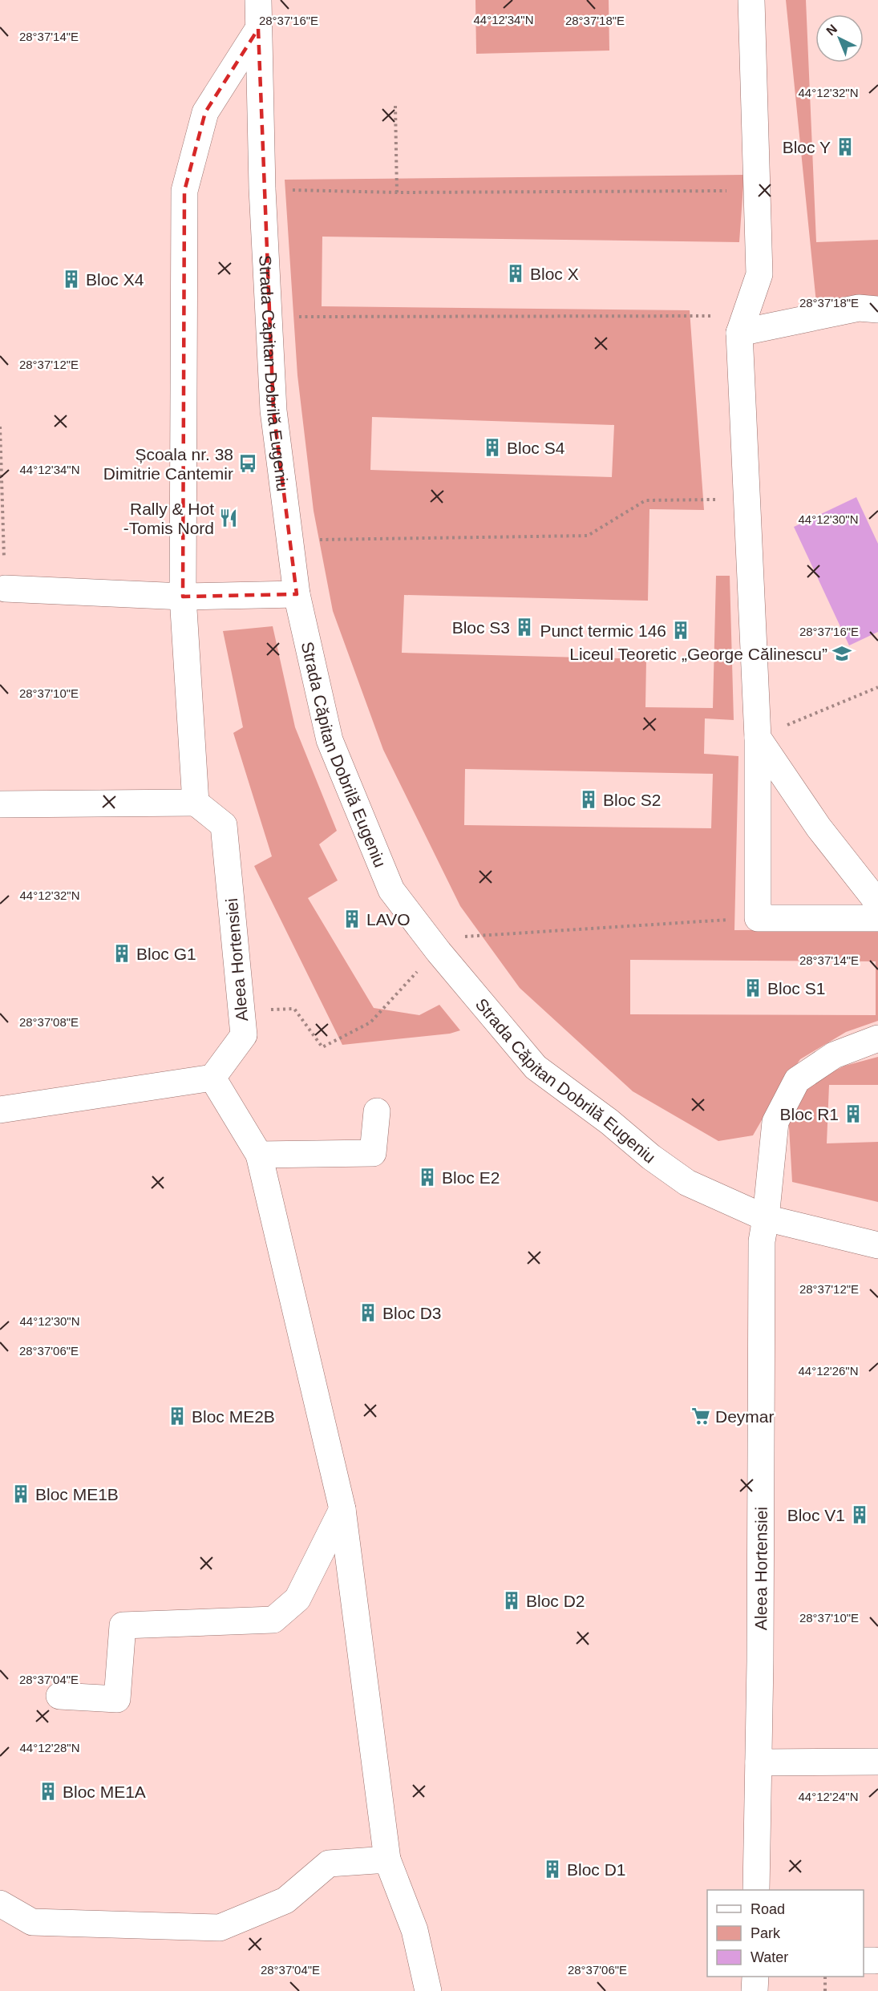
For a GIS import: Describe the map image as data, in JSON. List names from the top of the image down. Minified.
{"streets":{"street":["Strada Căpitan Dobrilă Eugeniu","Aleea Hortensiei"]},"crossings":[["Strada Căpitan Dobrilă Eugeniu","Aleea Hortensiei"]],"places":{"building":["Bloc Y","Bloc X","Bloc X4","Bloc S4","Bloc S3","Punct termic 146","Bloc S2","LAVO","Bloc G1","Bloc S1","Bloc R1","Bloc E2","Bloc D3","Bloc ME2B","Bloc ME1B","Bloc V1","Bloc D2","Bloc ME1A","Bloc D1"],"bus stop":["Școala nr. 38 Dimitrie Cantemir"],"restaurant":["Rally & Hot -Tomis Nord"],"school or university":["Liceul Teoretic „George Călinescu”"],"supermarket":["Deymar"]},"legend":["Road","Park","Water"],"north":"top left","coordinates":["44°12'34\"N","28°37'16\"E","28°37'18\"E","28°37'14\"E","44°12'32\"N","28°37'12\"E","44°12'30\"N","28°37'10\"E","28°37'08\"E","28°37'06\"E","44°12'26\"N","28°37'04\"E","44°12'28\"N","44°12'24\"N"]}
